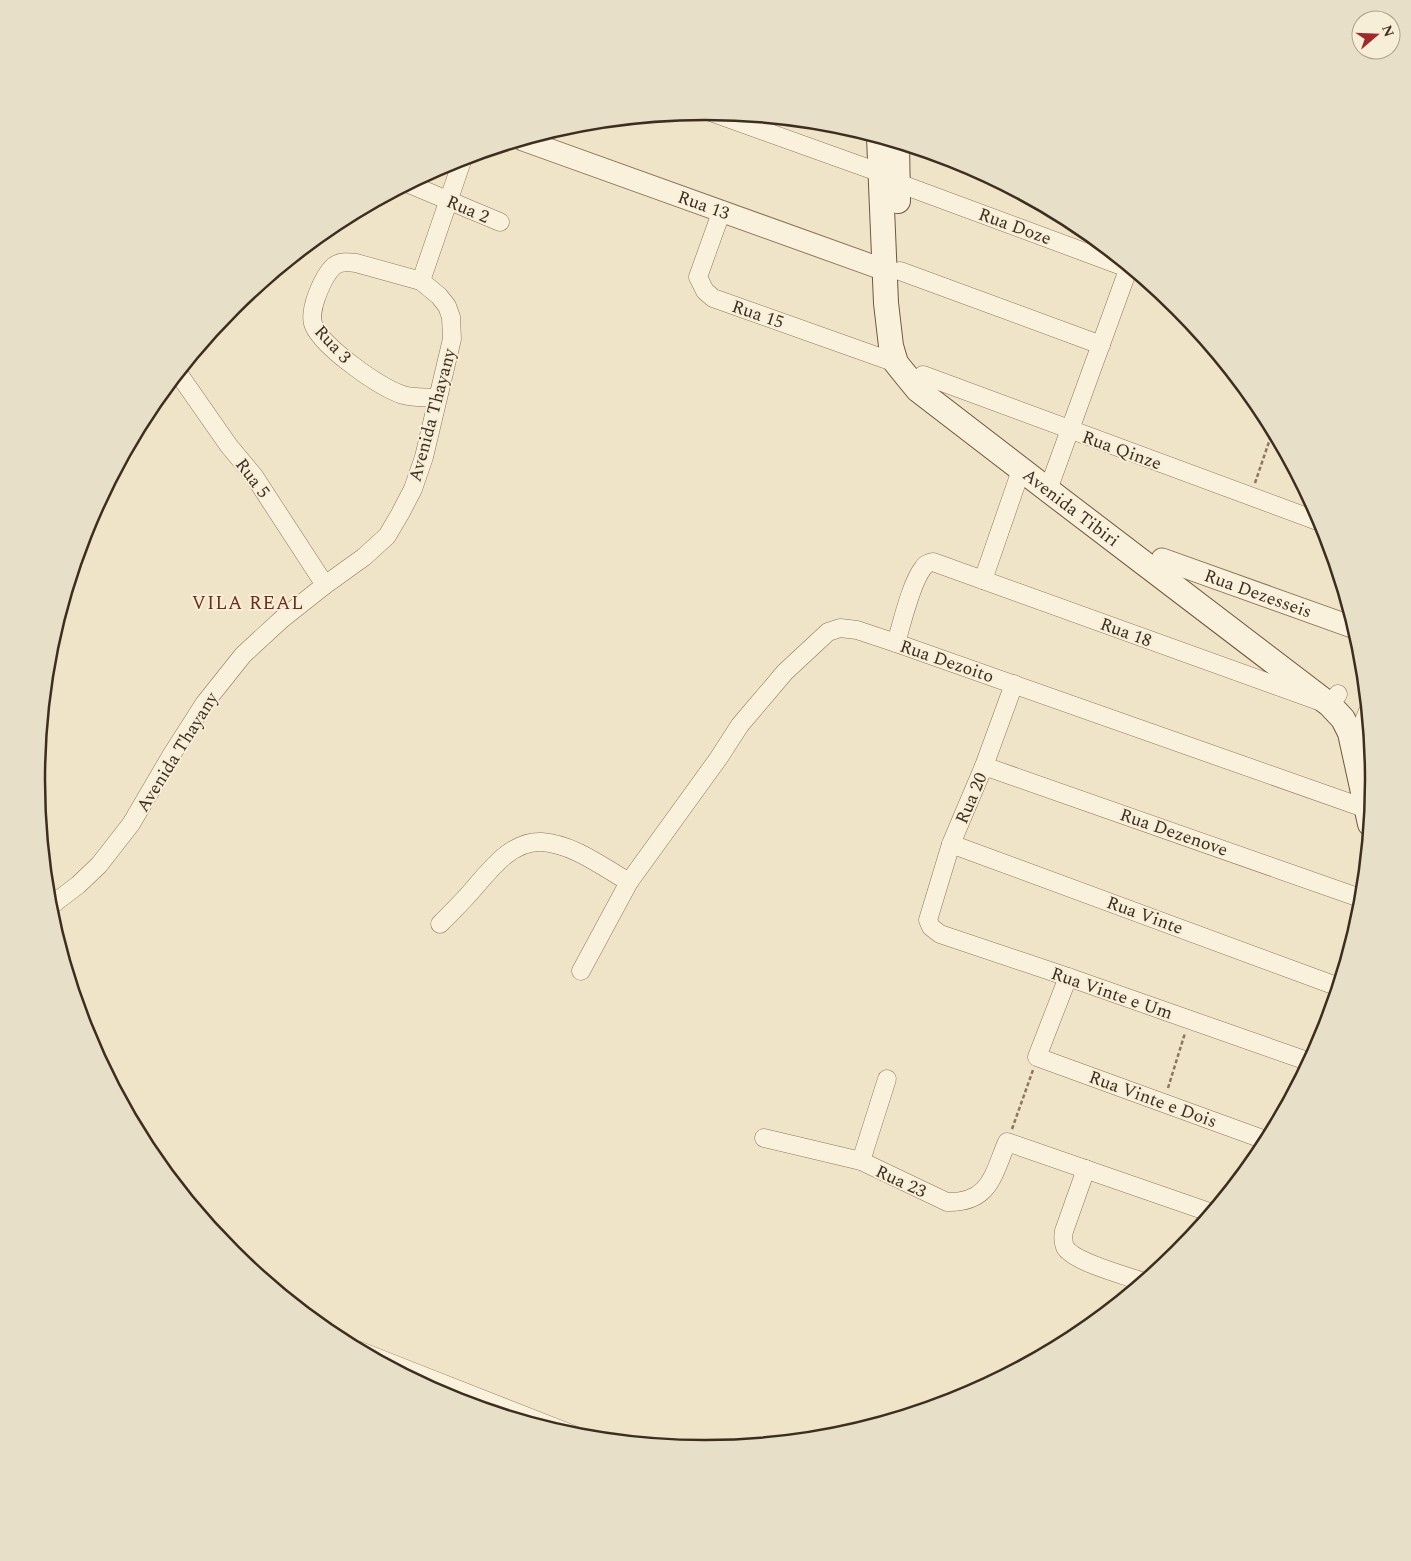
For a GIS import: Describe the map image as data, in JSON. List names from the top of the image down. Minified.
{"streets":{"main road":["Avenida Tibiri"],"street":["Rua 13","Rua 2","Rua Doze","Rua 15","Rua 3","Avenida Thayany","Rua Qinze","Rua 5","Rua Dezesseis","Rua 18","Rua Dezoito","Rua 20","Rua Dezenove","Rua Vinte","Rua Vinte e Um","Rua Vinte e Dois","Rua 23"]},"crossings":[["Rua 13","Rua 15"],["Rua 13","Avenida Tibiri"],["Rua Doze","Avenida Tibiri"],["Rua 15","Avenida Tibiri"],["Rua 3","Avenida Thayany"],["Avenida Thayany","Rua 5"],["Rua Qinze","Avenida Tibiri"],["Avenida Tibiri","Rua Dezesseis"],["Avenida Tibiri","Rua 18"],["Rua 18","Rua Dezoito"],["Rua Dezoito","Rua 20"],["Rua 20","Rua Dezenove"],["Rua 20","Rua Vinte"],["Rua 20","Rua Vinte e Um"]],"districts":["VILA REAL"],"north":"right"}
